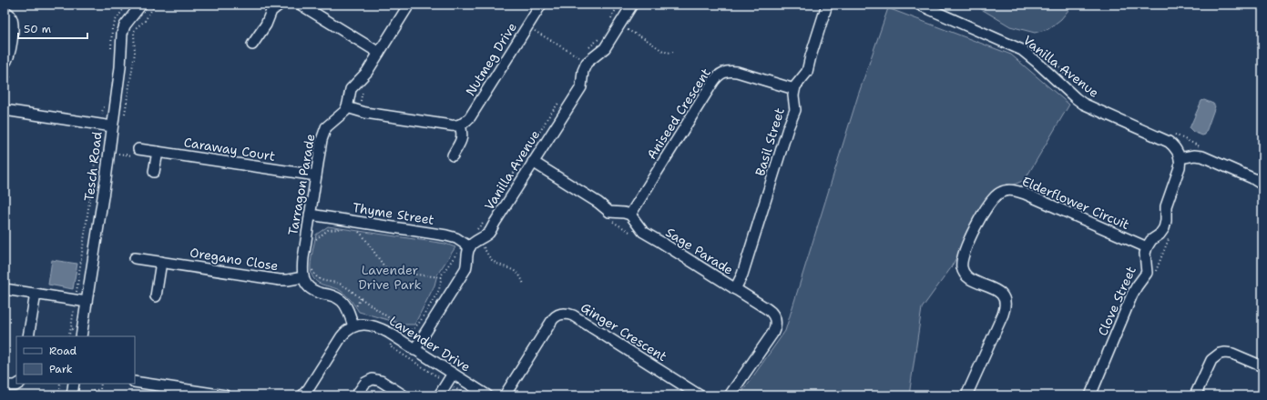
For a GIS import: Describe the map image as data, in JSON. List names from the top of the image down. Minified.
{"streets":{"street":["Nutmeg Drive","Vanilla Avenue","Aniseed Crescent","Basil Street","Caraway Court","Tesch Road","Tarragon Parade","Elderflower Circuit","Thyme Street","Sage Parade","Oregano Close","Clove Street","Ginger Crescent","Lavender Drive"]},"crossings":[["Vanilla Avenue","Thyme Street"],["Aniseed Crescent","Basil Street"],["Aniseed Crescent","Sage Parade"],["Basil Street","Sage Parade"],["Caraway Court","Tarragon Parade"],["Tarragon Parade","Thyme Street"],["Tarragon Parade","Oregano Close"],["Elderflower Circuit","Clove Street"]],"parks":["Lavender Drive Park"],"legend":["Road","Park"],"scale_bar":"50 m"}
